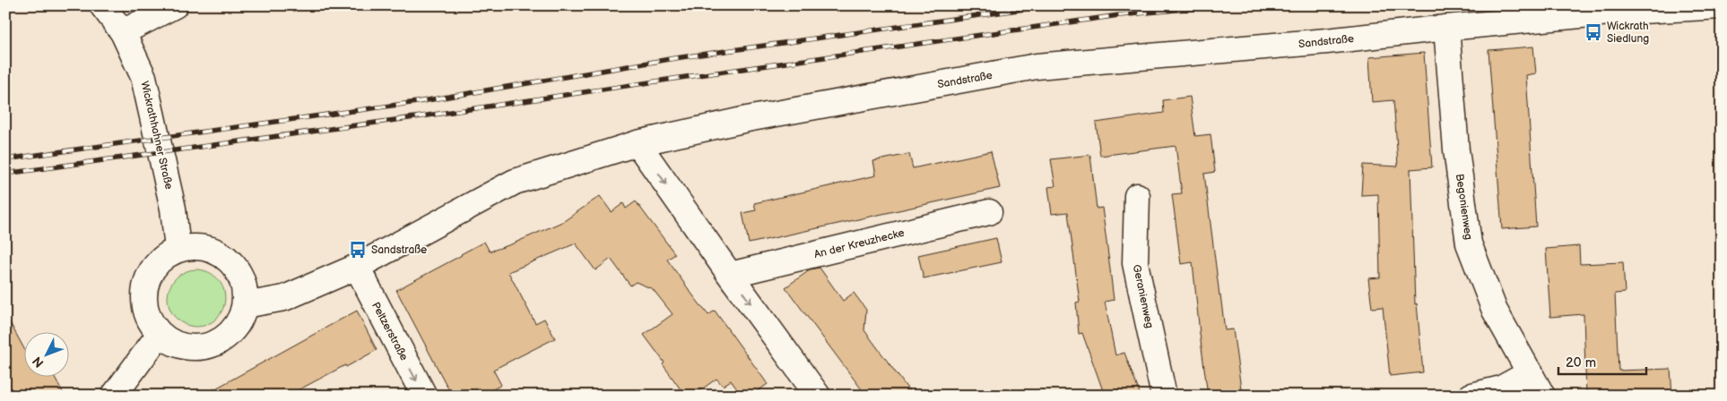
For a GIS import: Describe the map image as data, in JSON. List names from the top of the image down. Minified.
{"streets":{"main road":["Sandstraße","Wickrathhahner Straße","Begonienweg","An der Kreuzhecke","Geranienweg","Peltzerstraße"]},"crossings":[["Sandstraße","Wickrathhahner Straße"],["Sandstraße","Begonienweg"],["Sandstraße","Peltzerstraße"]],"one_way":["Peltzerstraße"],"places":{"bus stop":["Wickrath Siedlung","Sandstraße"]},"scale_bar":"20 m","north":"bottom left"}
